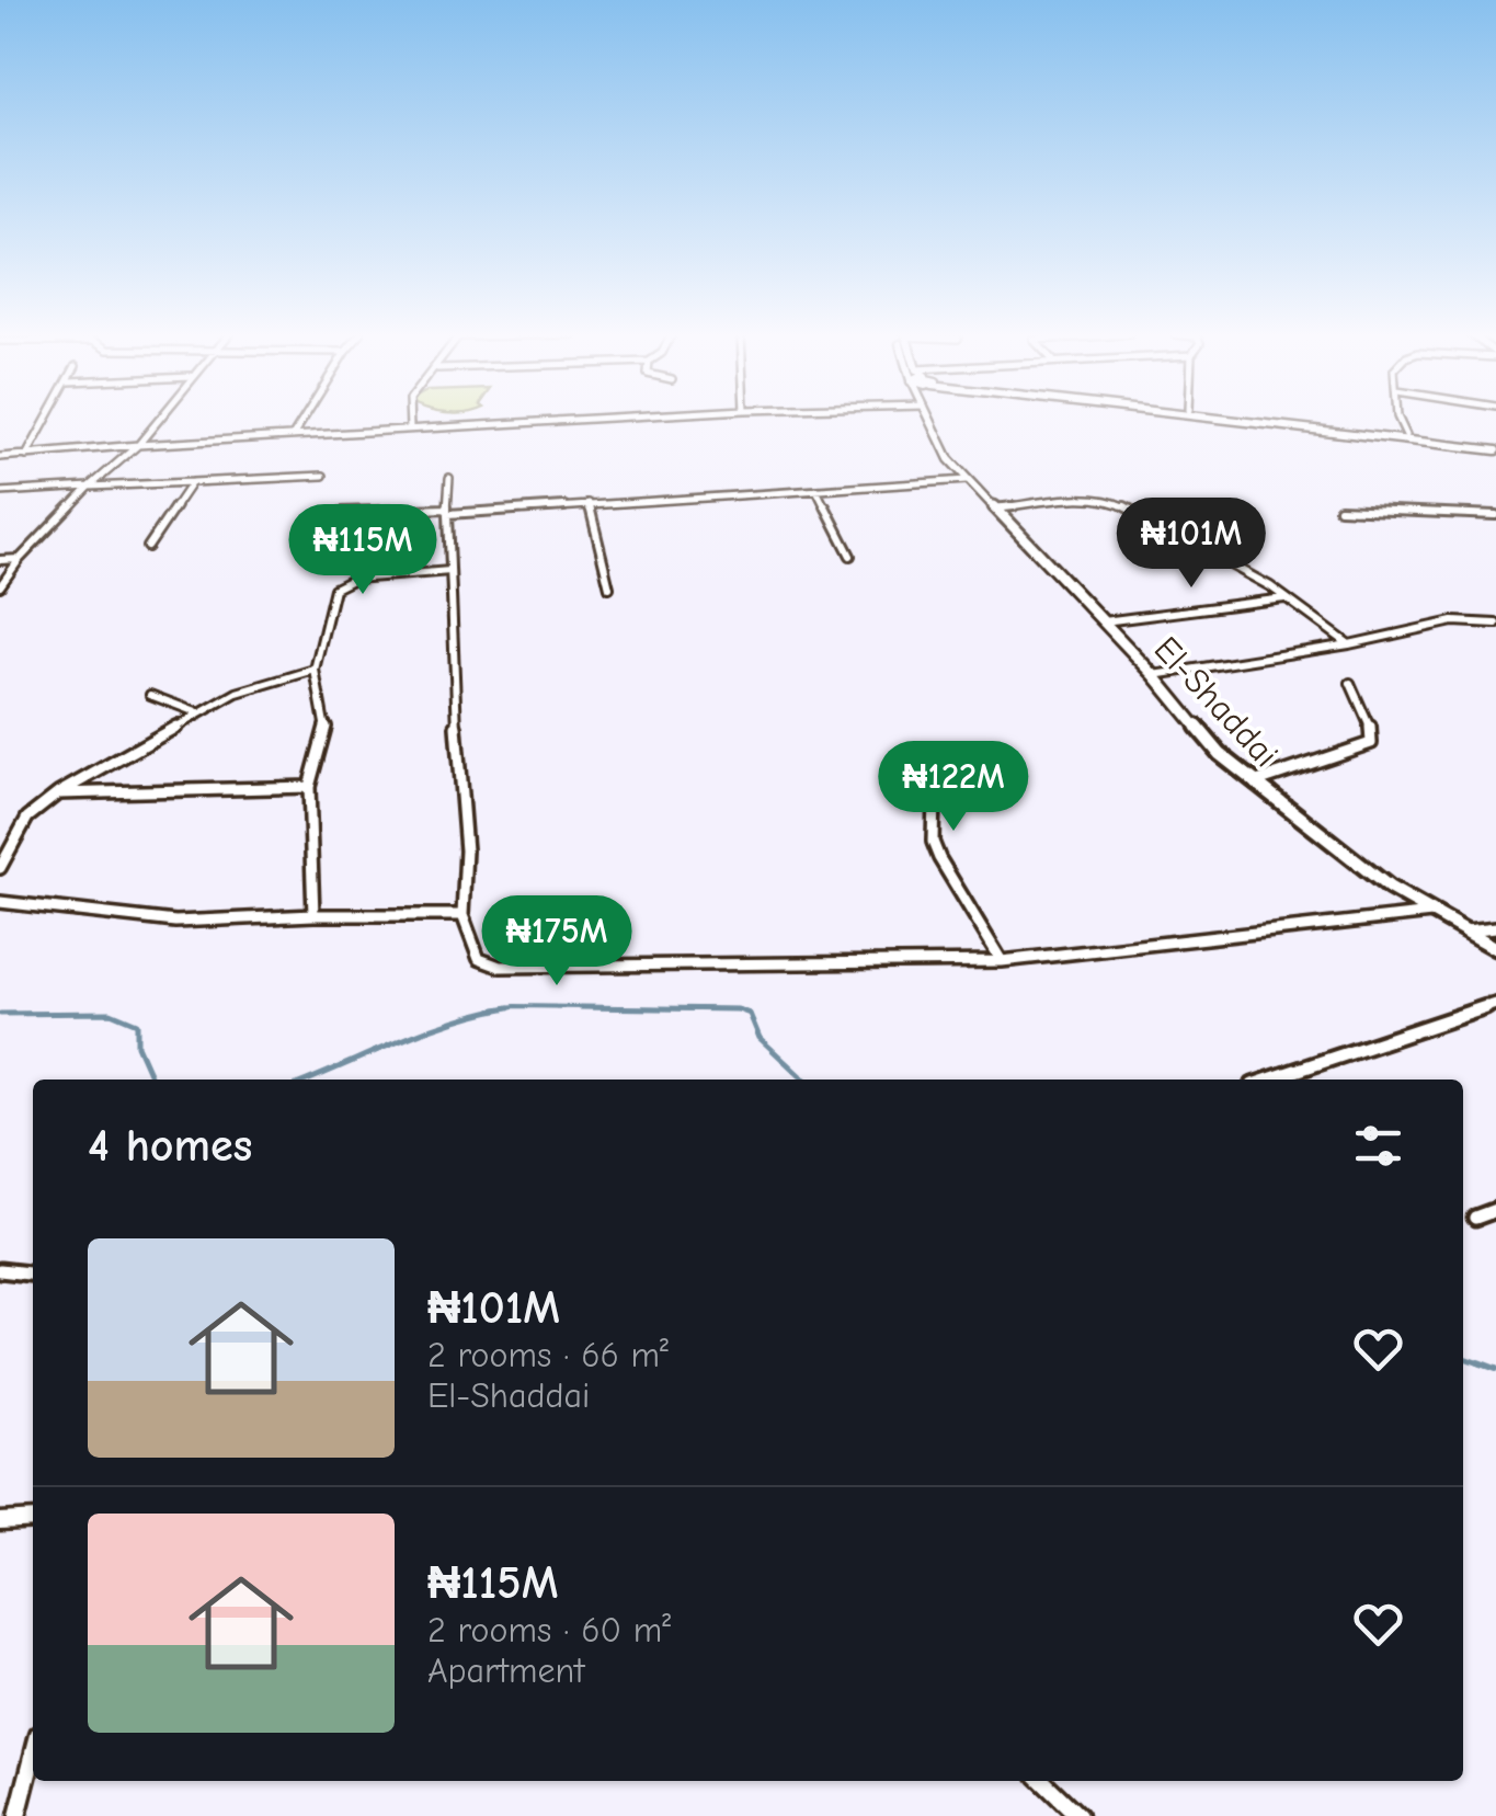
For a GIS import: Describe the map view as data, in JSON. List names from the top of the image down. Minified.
{"streets":{"street":["El-Shaddai"]},"page":{"price":["₦101M","₦115M","₦122M","₦175M"],"heading":"4 homes","list":[{"name":"₦101M","note":"2 rooms · 66 m² · El-Shaddai"},{"name":"₦115M","note":"2 rooms · 60 m² · Apartment"}]}}
